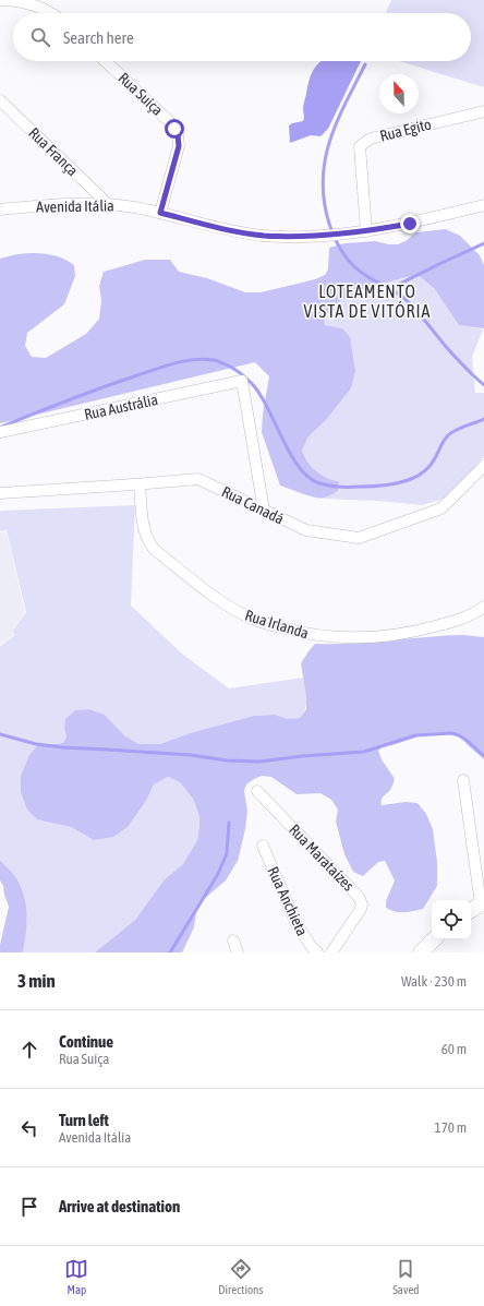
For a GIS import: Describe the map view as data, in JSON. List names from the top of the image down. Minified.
{"streets":{"street":["Rua Suíça","Rua Egito","Rua França","Avenida Itália","Rua Austrália","Rua Canadá","Rua Irlanda","Rua Marataízes","Rua Anchieta"]},"crossings":[["Rua Suíça","Avenida Itália"],["Rua Egito","Avenida Itália"],["Rua França","Avenida Itália"],["Rua Austrália","Rua Canadá"],["Rua Canadá","Rua Irlanda"]],"districts":["LOTEAMENTO VISTA DE VITÓRIA"],"north":"top","page":{"search":"Search here","heading":["3 min","Walk · 230 m"],"list":[["Continue","Rua Suíça","60 m"],["Turn left","Avenida Itália","170 m"],"Arrive at destination"],"nav":["Map","Directions","Saved"]}}
